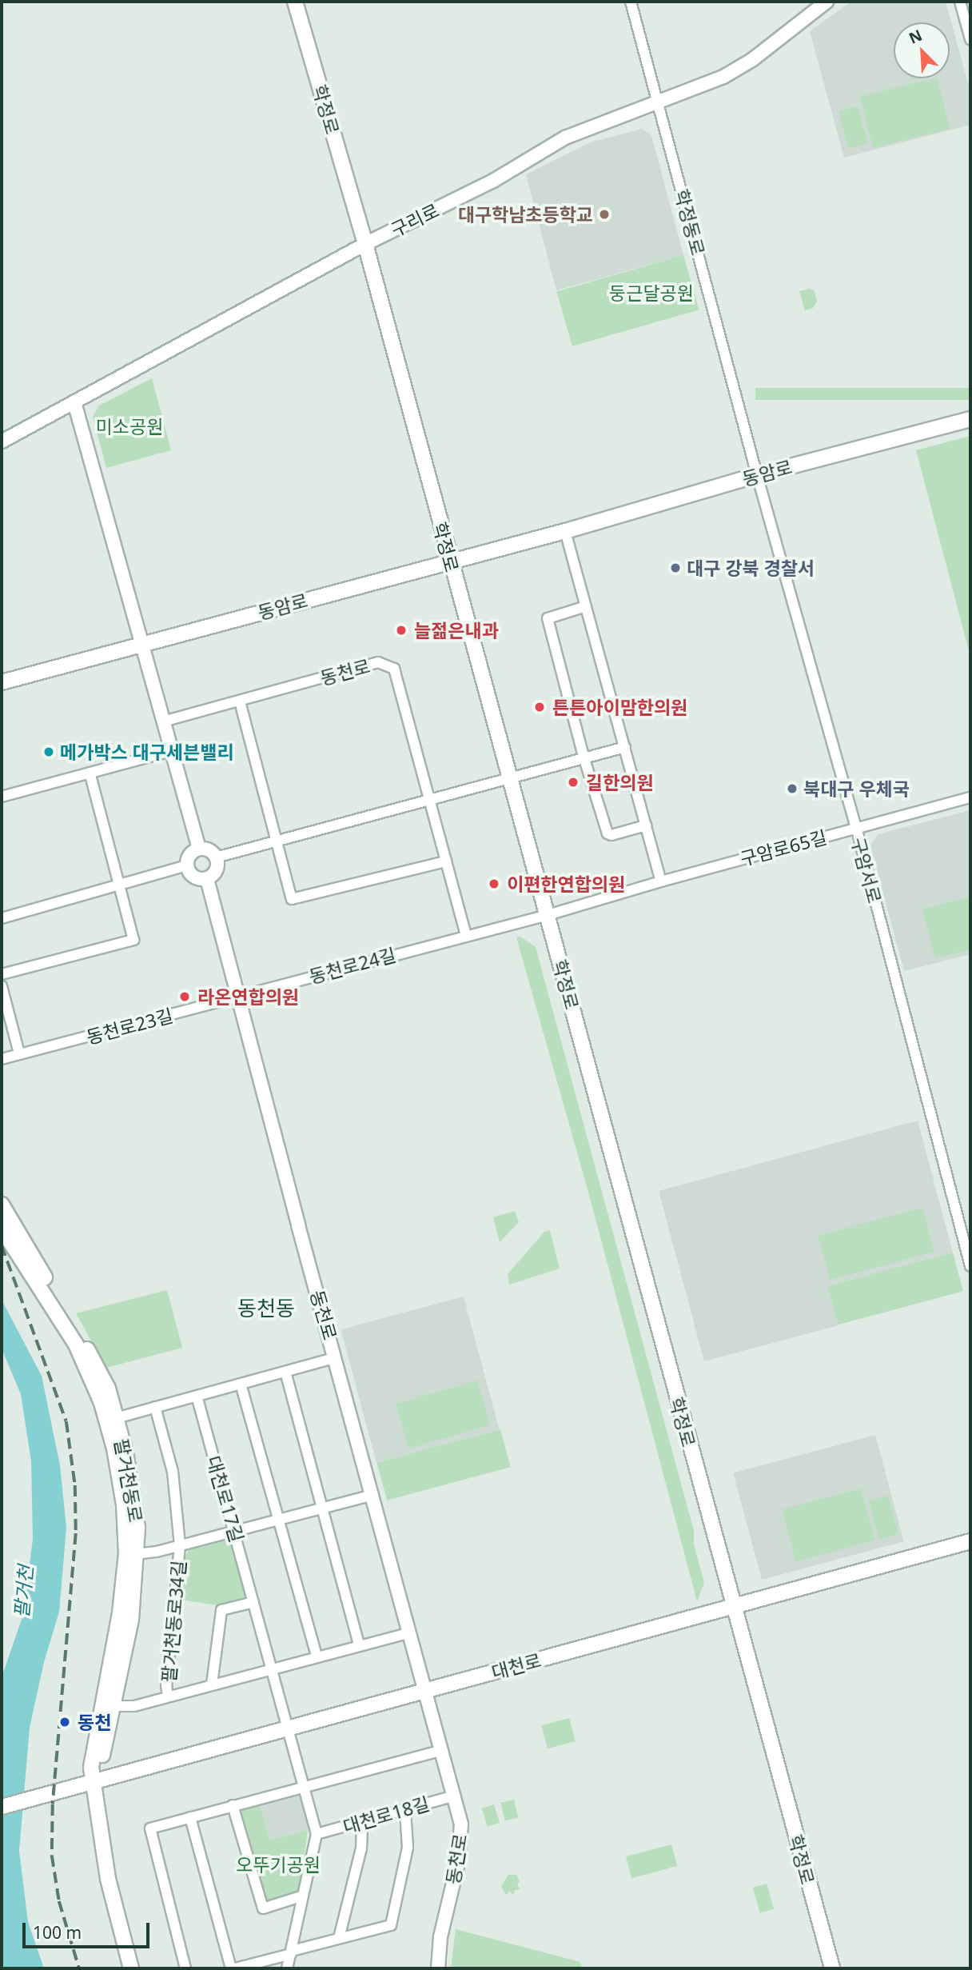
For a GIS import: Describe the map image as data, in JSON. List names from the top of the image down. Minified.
{"streets":{"main road":["학정로","동암로","팔거천동로","대천로"],"street":["구리로","학정동로","동천로","구암로65길","구암서로","동천로24길","동천로23길","대천로17길","팔거천동로34길","대천로18길"]},"crossings":[["학정로","구리로"],["학정로","동암로"],["학정로","구암로65길"],["학정로","동천로24길"],["학정로","대천로"],["구리로","학정동로"],["학정동로","동암로"],["학정동로","구암서로"],["동암로","구암서로"],["동천로","동천로24길"],["동천로","동천로23길"],["동천로","팔거천동로34길"],["동천로","대천로"],["동천로","대천로18길"],["구암로65길","구암서로"],["구암로65길","동천로24길"],["동천로24길","동천로23길"],["팔거천동로","팔거천동로34길"],["팔거천동로","대천로"],["대천로17길","팔거천동로34길"],["대천로17길","대천로"]],"districts":["동천동"],"water":["팔거천"],"parks":["둥근달공원","미소공원","오뚜기공원"],"places":["대구학남초등학교","대구 강북 경찰서","늘젊은내과","튼튼아이맘한의원","메가박스 대구세븐밸리","길한의원","북대구 우체국","이편한연합의원","라온연합의원","동천"],"scale_bar":"100 m","north":"top left"}
